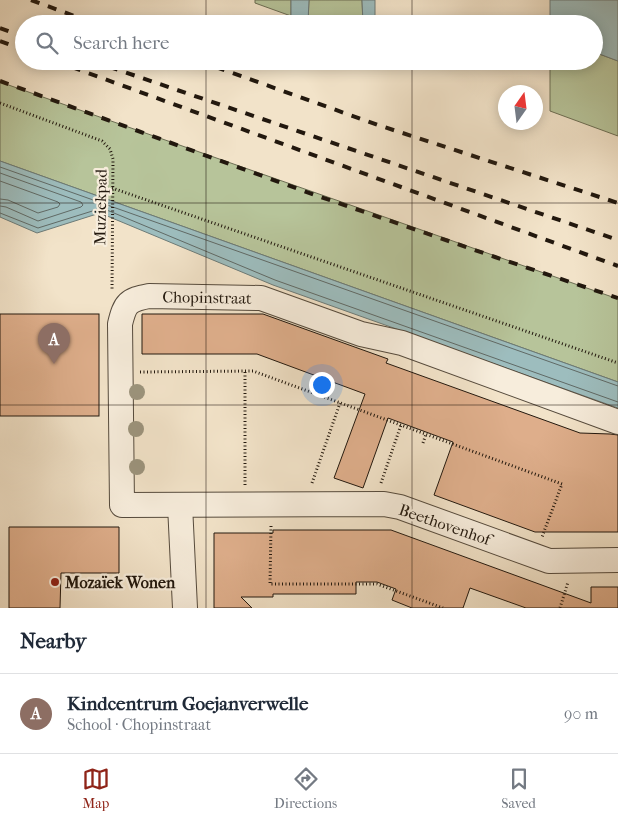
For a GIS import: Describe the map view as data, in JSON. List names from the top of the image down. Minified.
{"streets":{"street":["Chopinstraat","Beethovenhof"],"path":["Muziekpad"]},"crossings":[["Muziekpad","Chopinstraat"],["Chopinstraat","Beethovenhof"]],"places":["Mozaïek Wonen"],"north":"top","page":{"search":"Search here","pins":"A","heading":"Nearby","list":[{"mark":"A","name":"Kindcentrum Goejanverwelle","note":"School · Chopinstraat","value":"90 m"}],"nav":["Map","Directions","Saved"]}}
